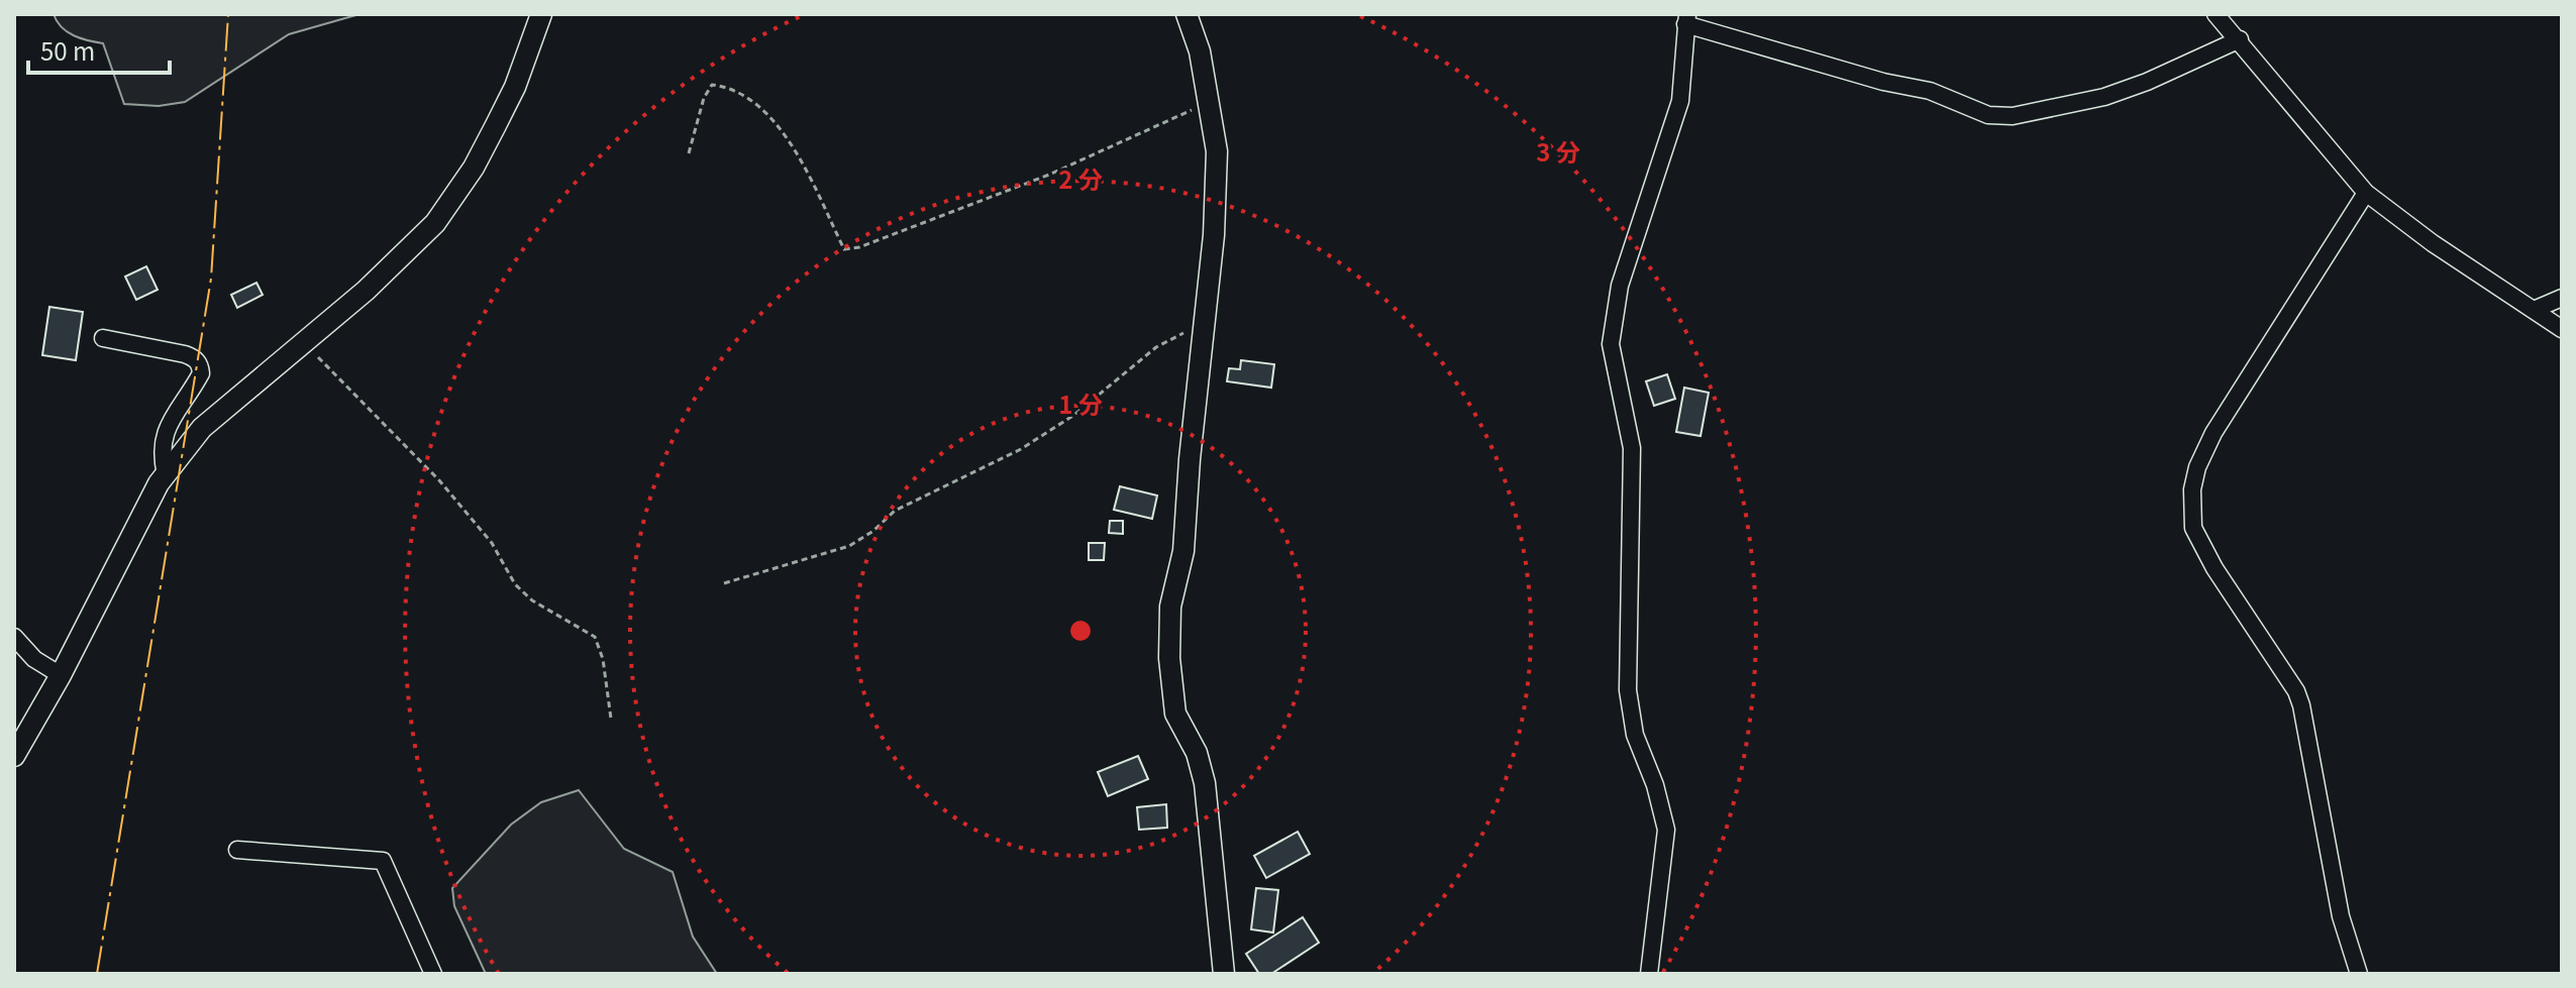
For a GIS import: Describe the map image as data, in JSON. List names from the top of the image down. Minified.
{"scale_bar":"50 m","rings":["3 分","2 分","1 分"]}
